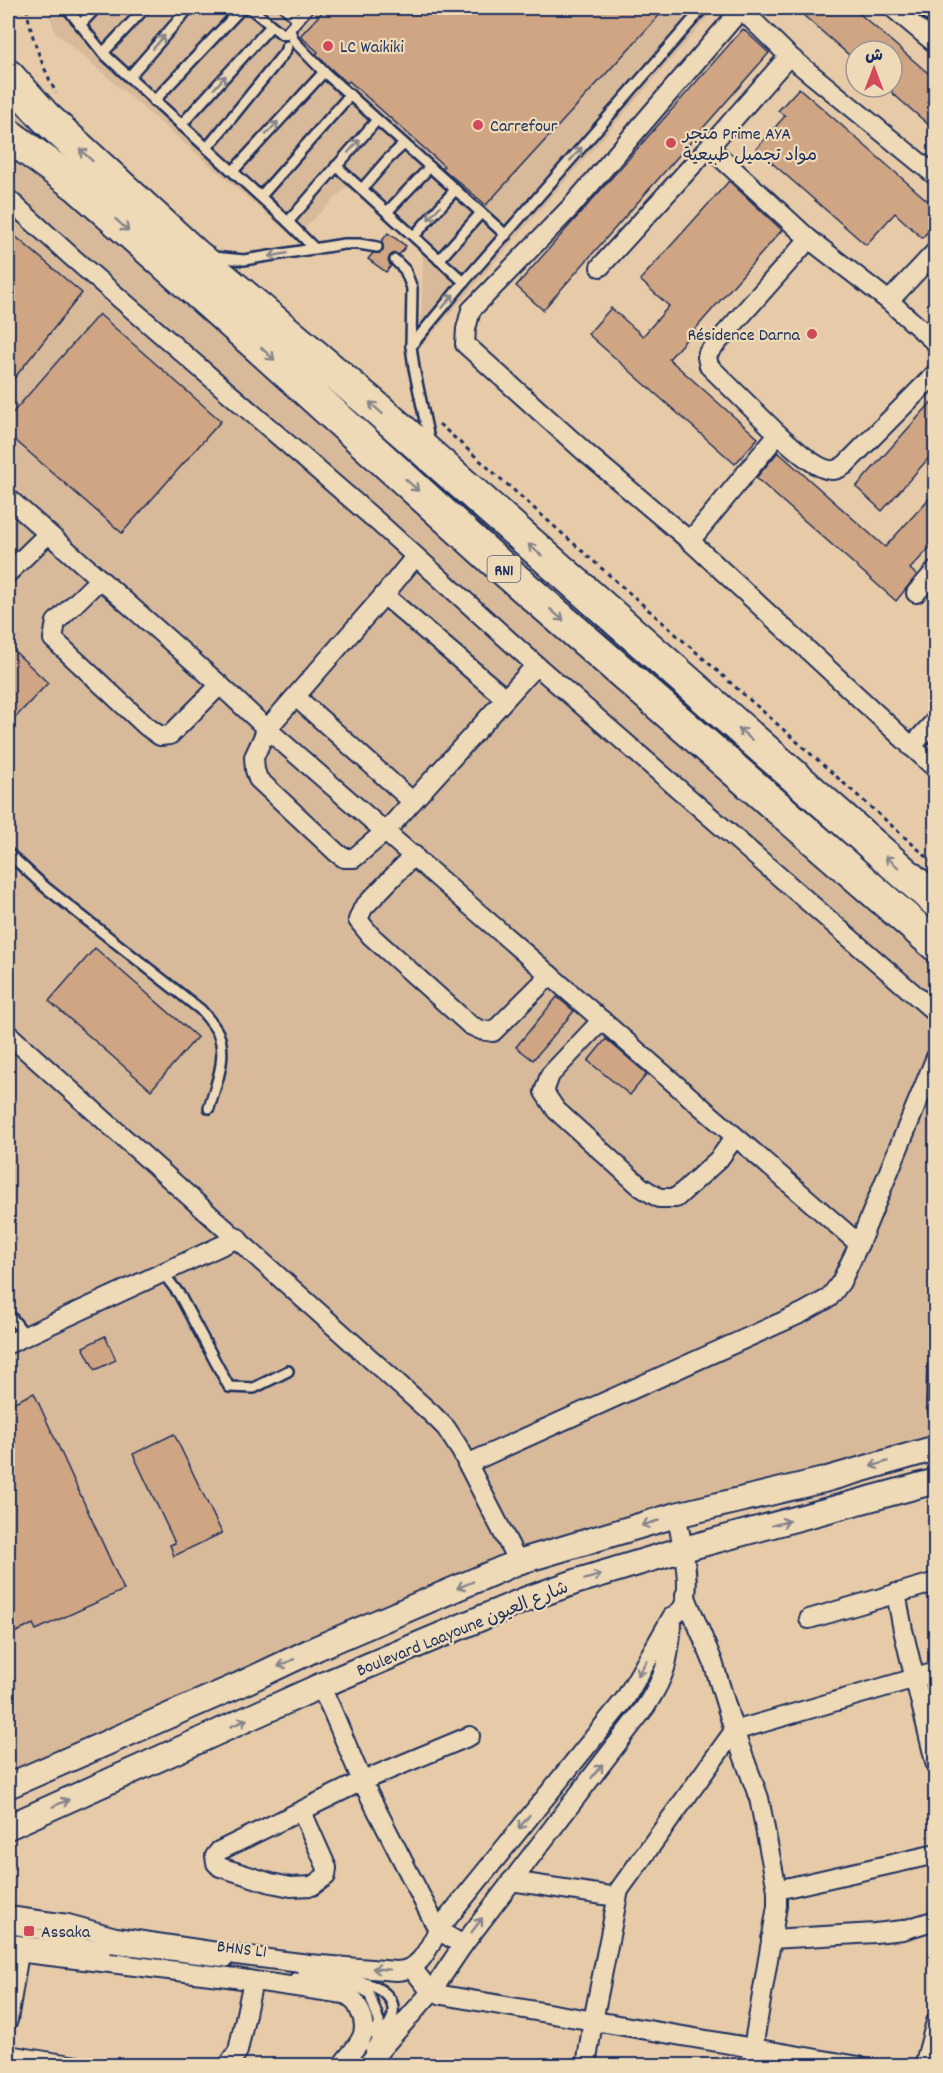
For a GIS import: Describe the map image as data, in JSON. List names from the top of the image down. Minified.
{"streets":{"highway":["RN1"],"street":["Boulevard Laayoune شارع العيون"],"lane":["BHNS L1"]},"places":{"other":["LC Waikiki","Carrefour","متجر Prime AYA مواد تجميل طبيعية","Résidence Darna"],"transit":["Assaka"]},"north":"top"}
